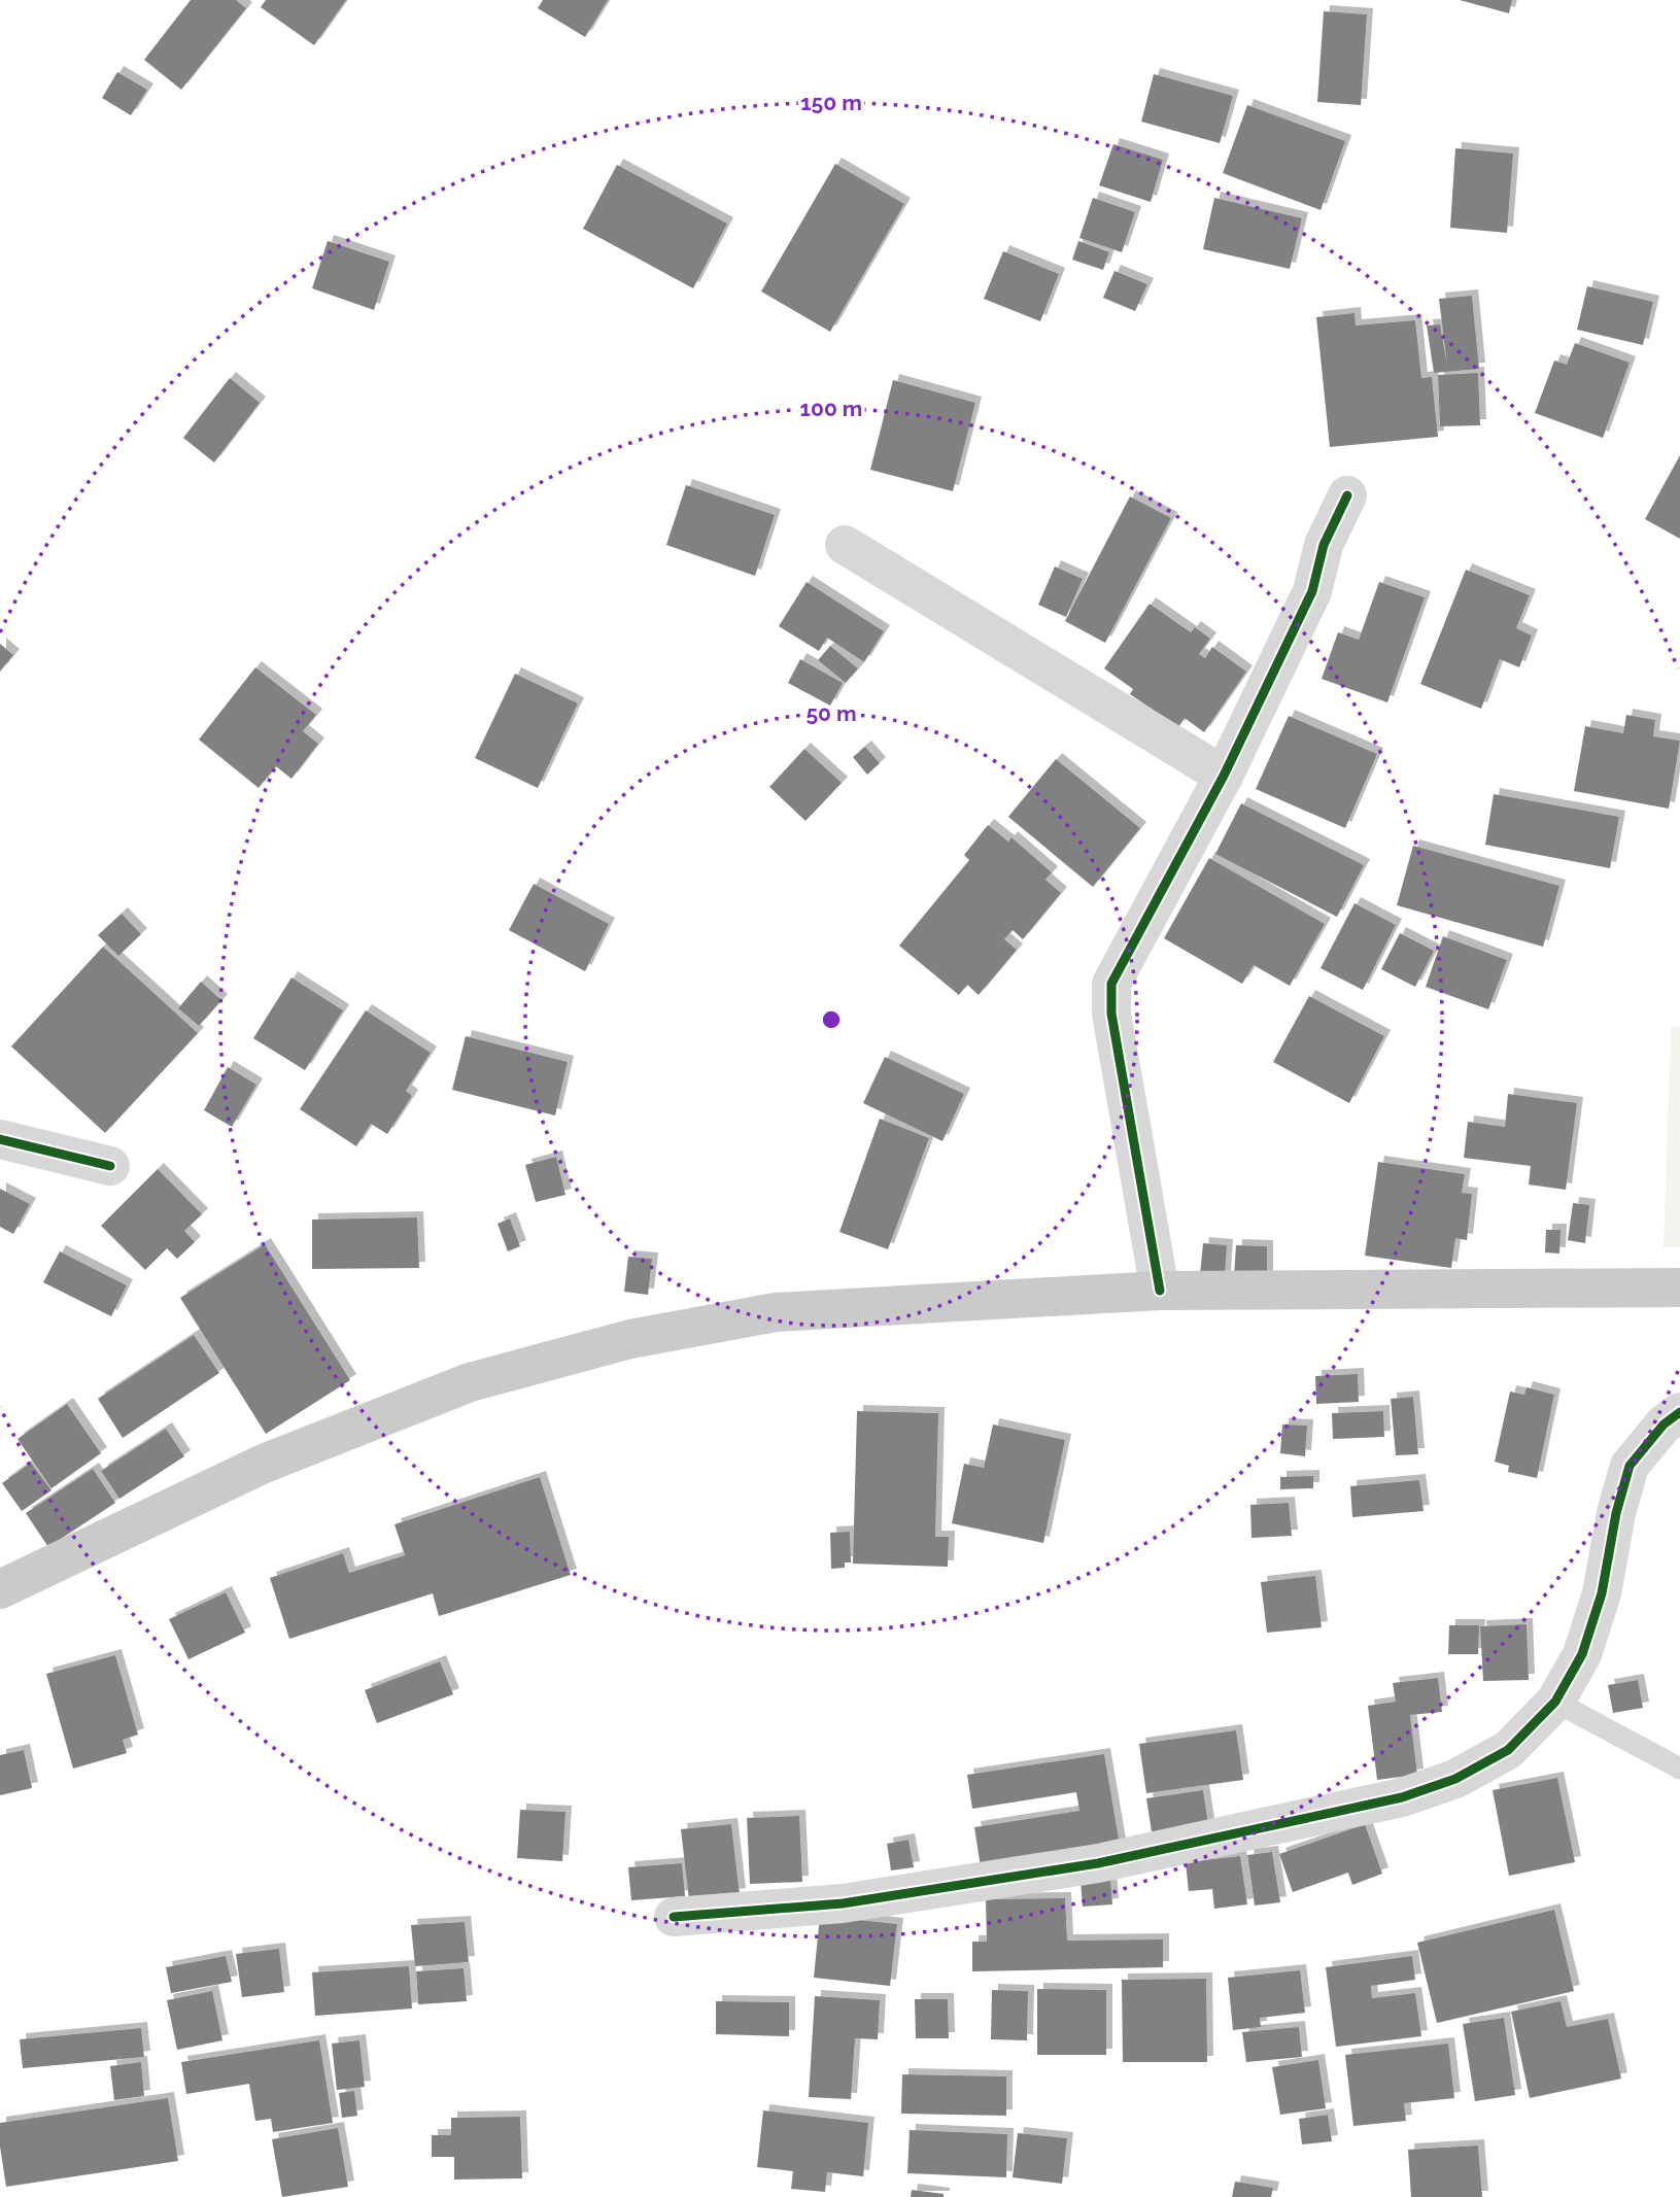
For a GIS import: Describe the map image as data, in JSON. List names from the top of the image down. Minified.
{"rings":["150 m","100 m","50 m"]}
